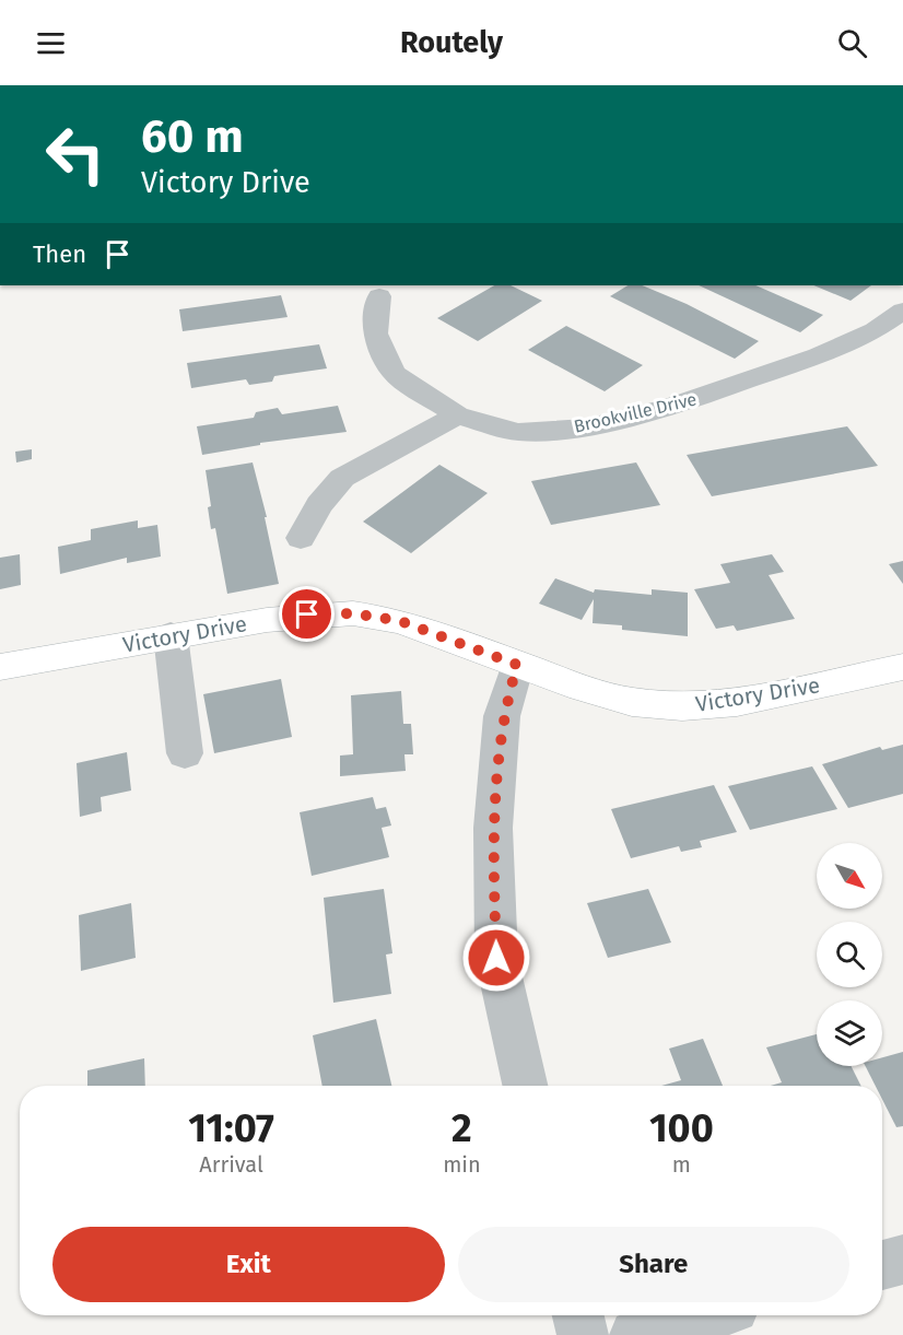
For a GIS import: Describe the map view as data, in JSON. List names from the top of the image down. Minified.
{"streets":{"street":["Brookville Drive","Victory Drive"]},"north":"bottom right","page":{"header":"Routely","turn":["60 m","Victory Drive"],"then":"Then","eta":["11:07","Arrival","2","min","100","m"],"buttons":["Exit","Share"]}}
